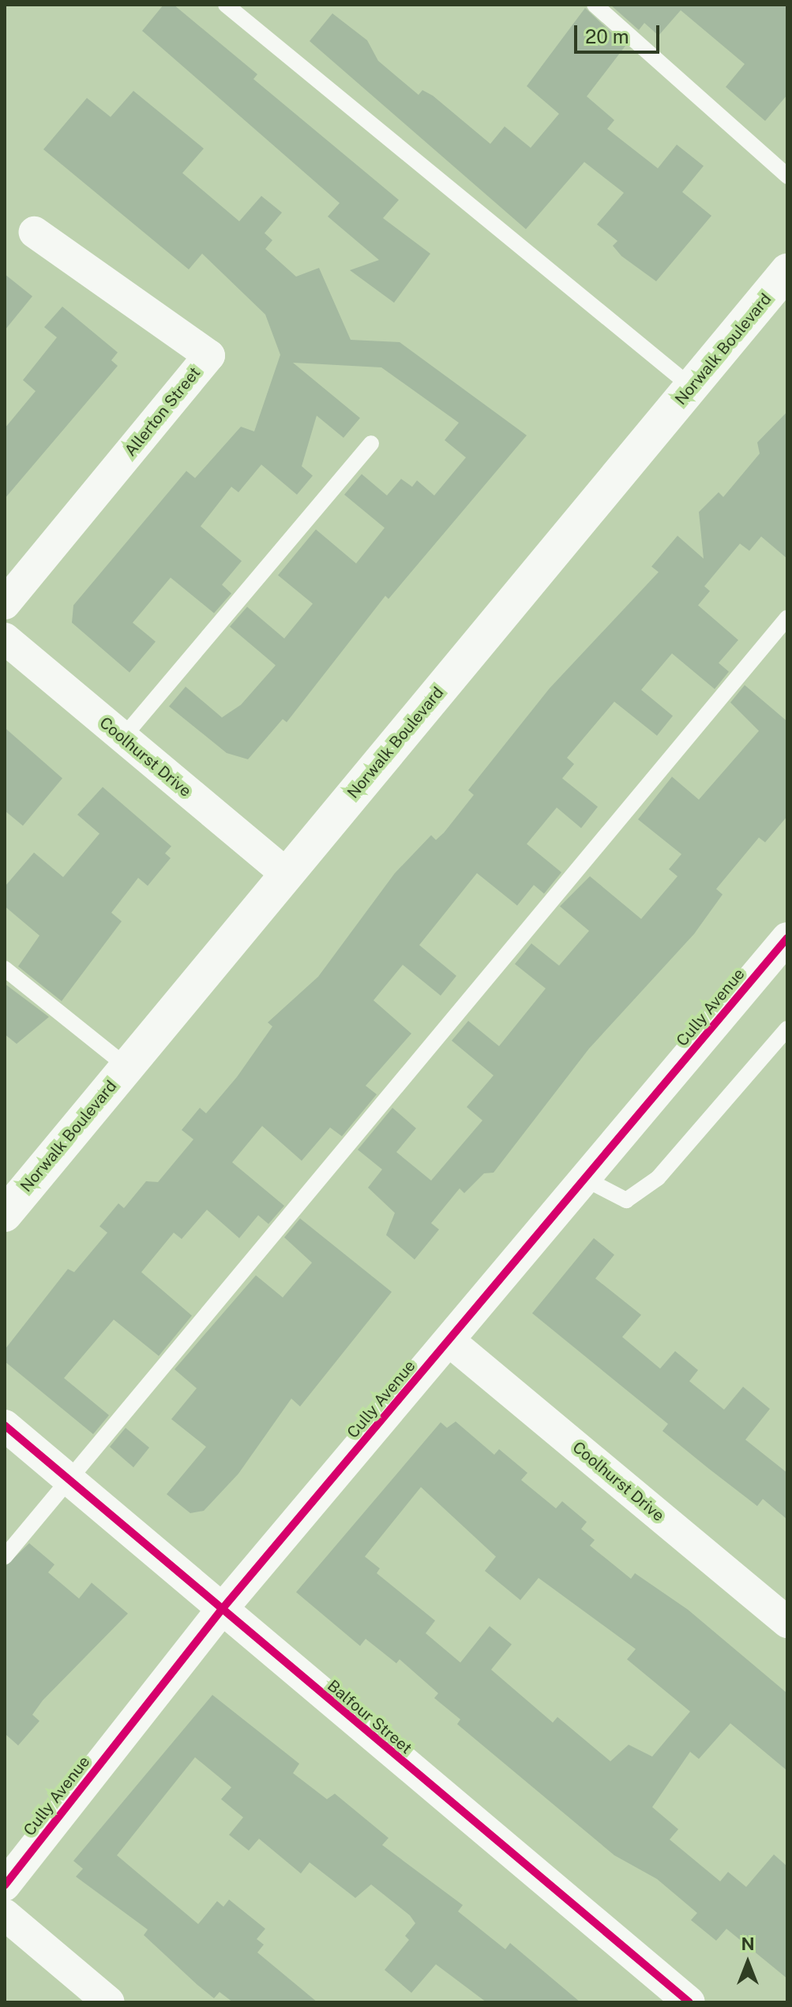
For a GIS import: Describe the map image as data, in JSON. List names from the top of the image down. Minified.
{"streets":{"main road":["Norwalk Boulevard"],"street":["Allerton Street","Coolhurst Drive","Cully Avenue","Balfour Street"]},"crossings":[["Norwalk Boulevard","Coolhurst Drive"],["Coolhurst Drive","Cully Avenue"],["Cully Avenue","Balfour Street"]],"scale_bar":"20 m","north":"top"}
